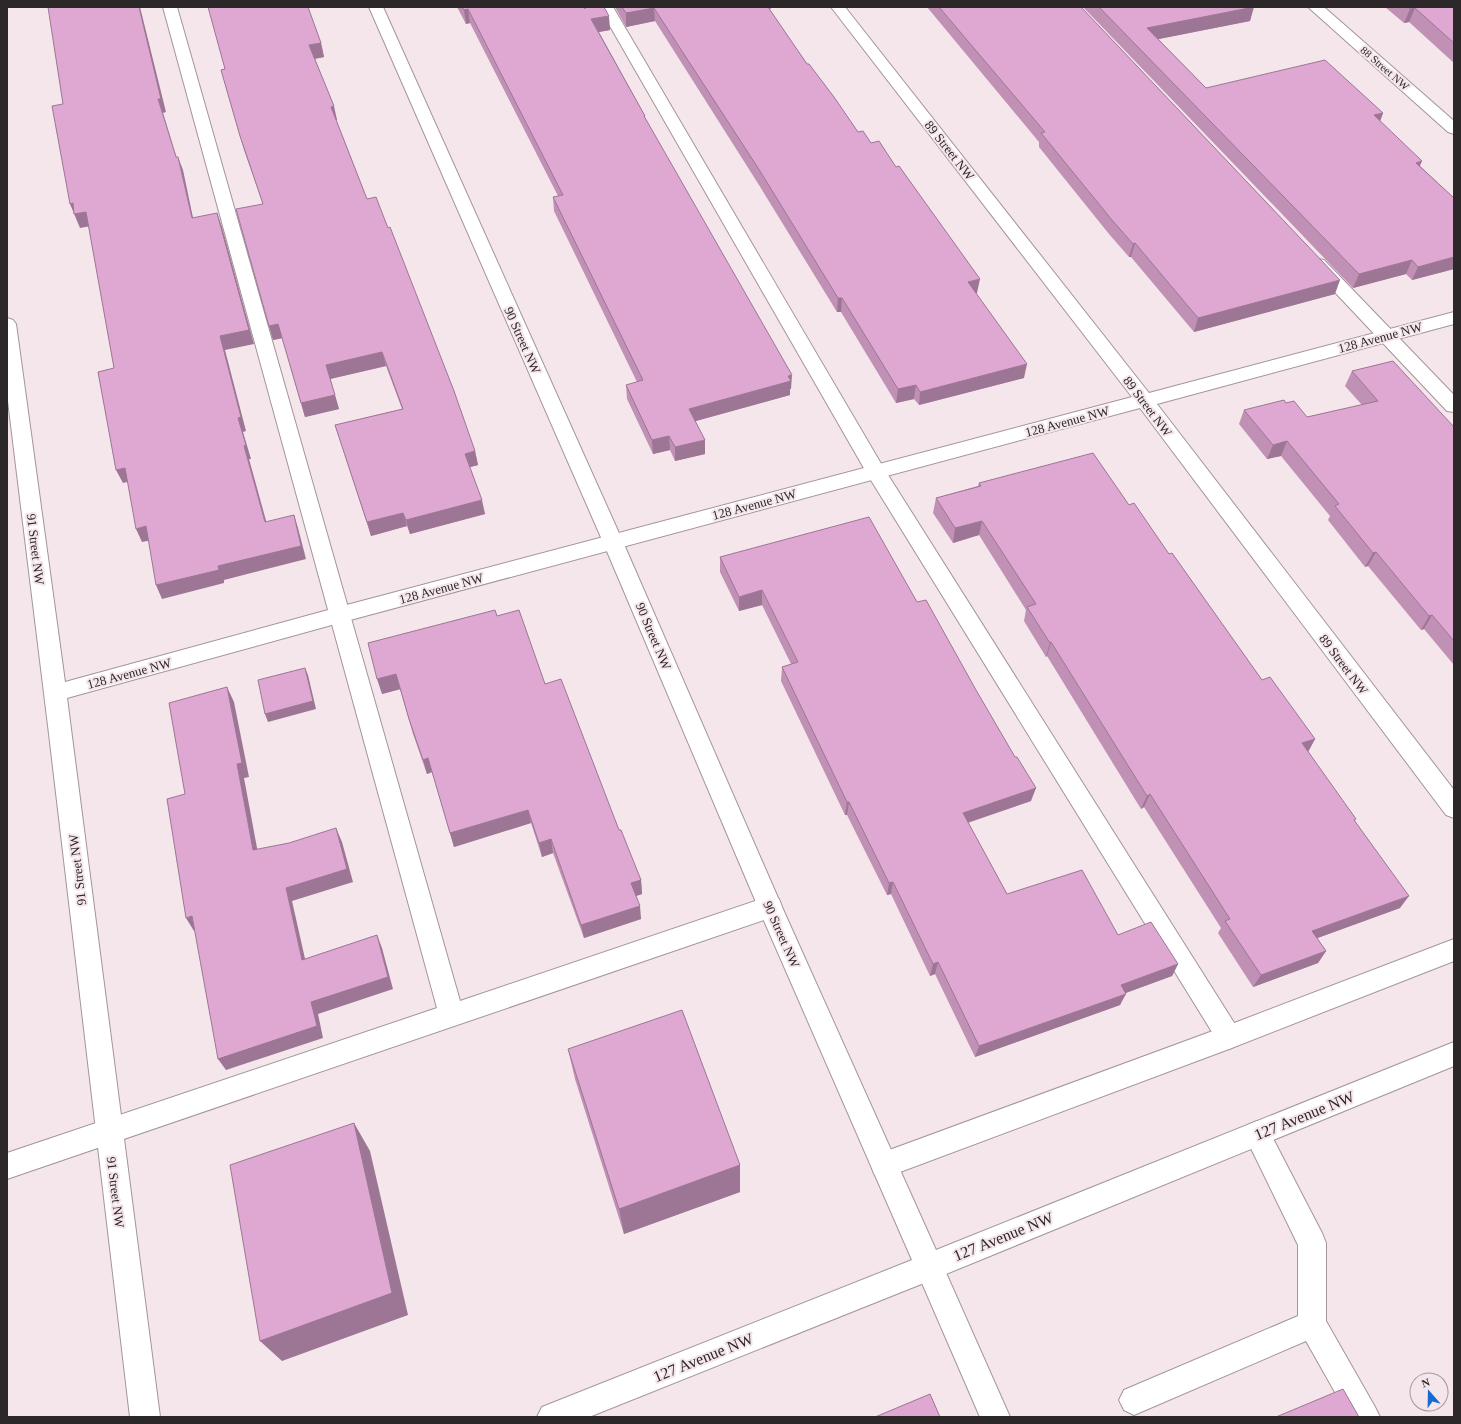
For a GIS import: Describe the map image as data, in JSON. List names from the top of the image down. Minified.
{"streets":{"street":["88 Street NW","89 Street NW","128 Avenue NW","90 Street NW","91 Street NW","127 Avenue NW"]},"crossings":[["89 Street NW","128 Avenue NW"],["128 Avenue NW","90 Street NW"],["128 Avenue NW","91 Street NW"],["90 Street NW","127 Avenue NW"]],"north":"top"}
